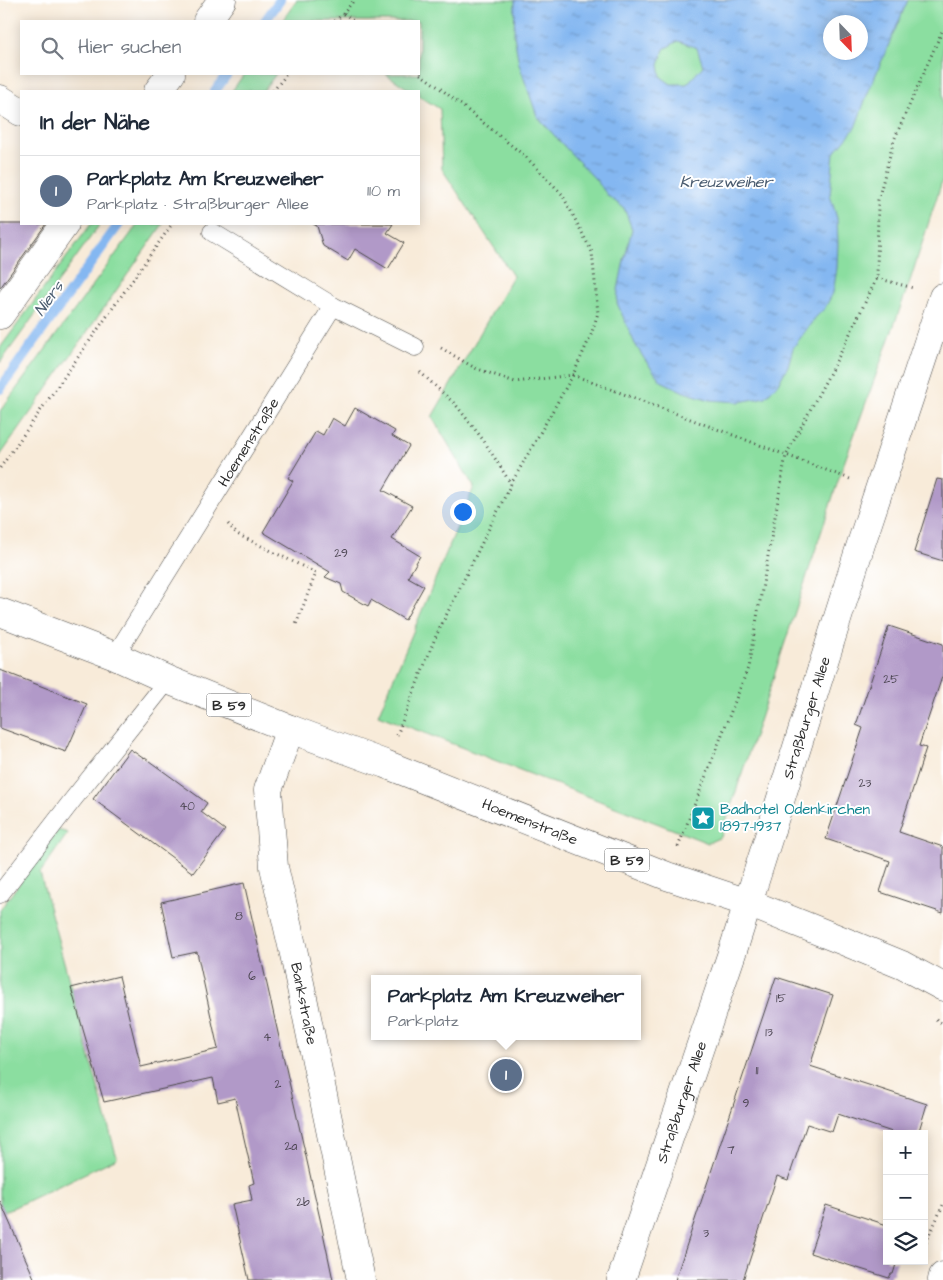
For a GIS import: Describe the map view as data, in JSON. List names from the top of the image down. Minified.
{"streets":{"street":["Hoemenstraße","B 59","Straßburger Allee","Bankstraße"]},"crossings":[["Hoemenstraße","Straßburger Allee"],["Hoemenstraße","Bankstraße"]],"water":["Kreuzweiher","Niers"],"places":{"place":["Badhotel Odenkirchen 1897-1937"]},"house_numbers":["29","25","23","40","8","6","15","13","4","11","2","9","2a","7","2b","3"],"north":"bottom right","page":{"search":"Hier suchen","heading":"In der Nähe","list":[{"mark":"1","name":"Parkplatz Am Kreuzweiher","note":"Parkplatz · Straßburger Allee","value":"110 m"}],"popup":["Parkplatz Am Kreuzweiher","Parkplatz"],"pins":"1","map_buttons":["+","−"]}}
